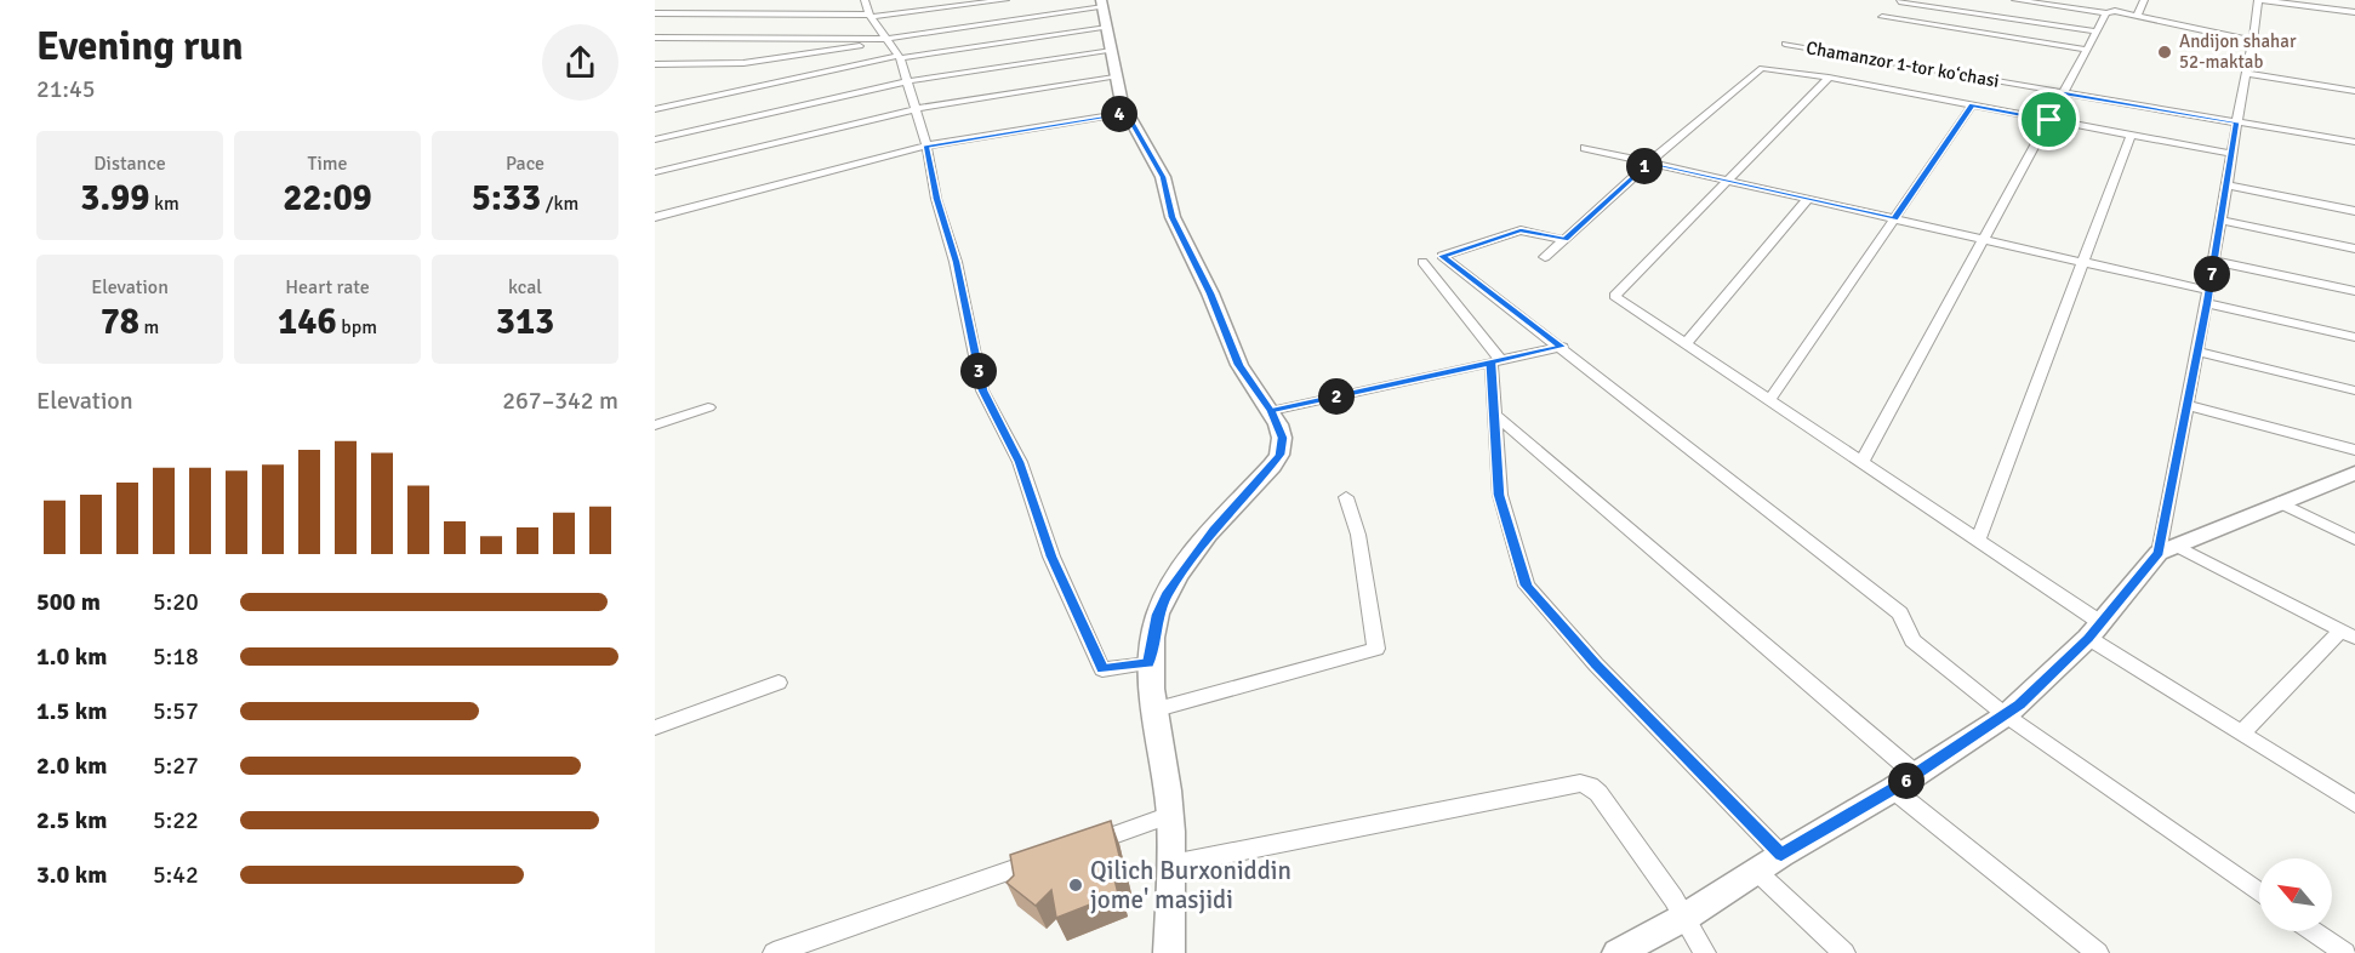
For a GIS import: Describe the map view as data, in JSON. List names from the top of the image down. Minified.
{"streets":{"street":["Chamanzor 1-tor koʻchasi"]},"places":["Andijon shahar 52-maktab","Qilich Burxoniddin jome' masjidi"],"north":"top left","page":{"heading":["Evening run","21:45"],"pins":["4","1","7","3","2","6"],"stats":[["Distance","3.99 km"],["Time","22:09"],["Pace","5:33 /km"],["Elevation","78 m"],["Heart rate","146 bpm"],["kcal","313"]],"chart":["Elevation","267–342 m"],"list":[{"name":"500 m","note":"5:20"},{"name":"1.0 km","note":"5:18"},{"name":"1.5 km","note":"5:57"},{"name":"2.0 km","note":"5:27"},{"name":"2.5 km","note":"5:22"},{"name":"3.0 km","note":"5:42"}]}}
